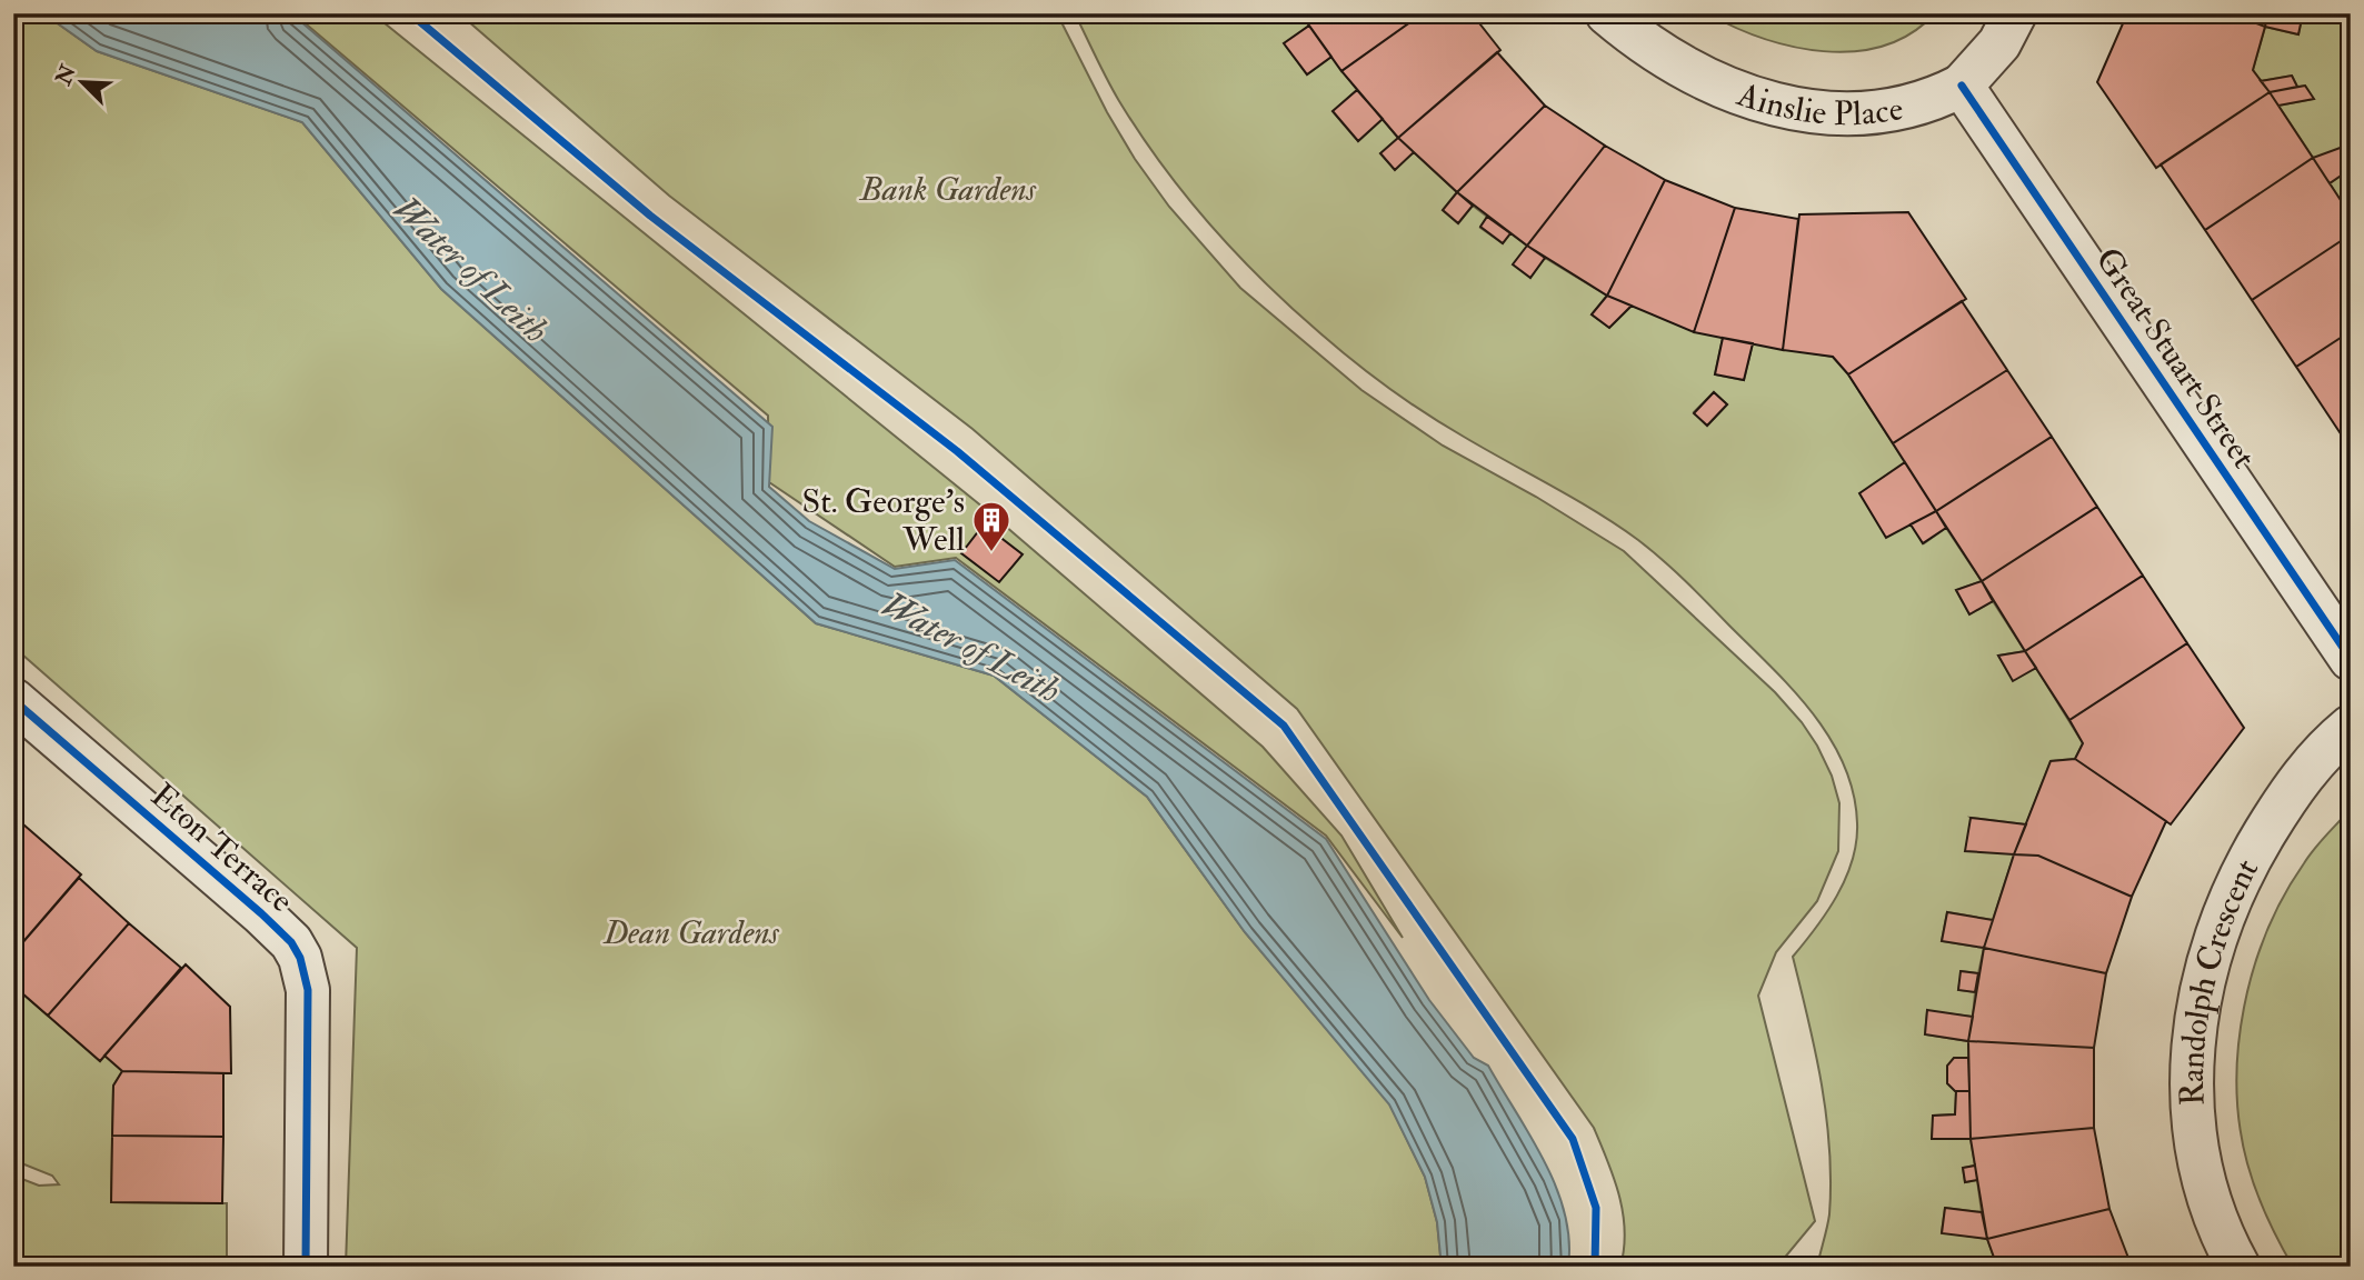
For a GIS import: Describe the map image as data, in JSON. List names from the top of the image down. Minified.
{"streets":{"street":["Ainslie Place","Great Stuart Street","Eton Terrace","Randolph Crescent"]},"crossings":[["Ainslie Place","Great Stuart Street"]],"water":["Water of Leith"],"parks":["Bank Gardens","Dean Gardens"],"places":{"building":["St. George's Well"]},"north":"top left"}
